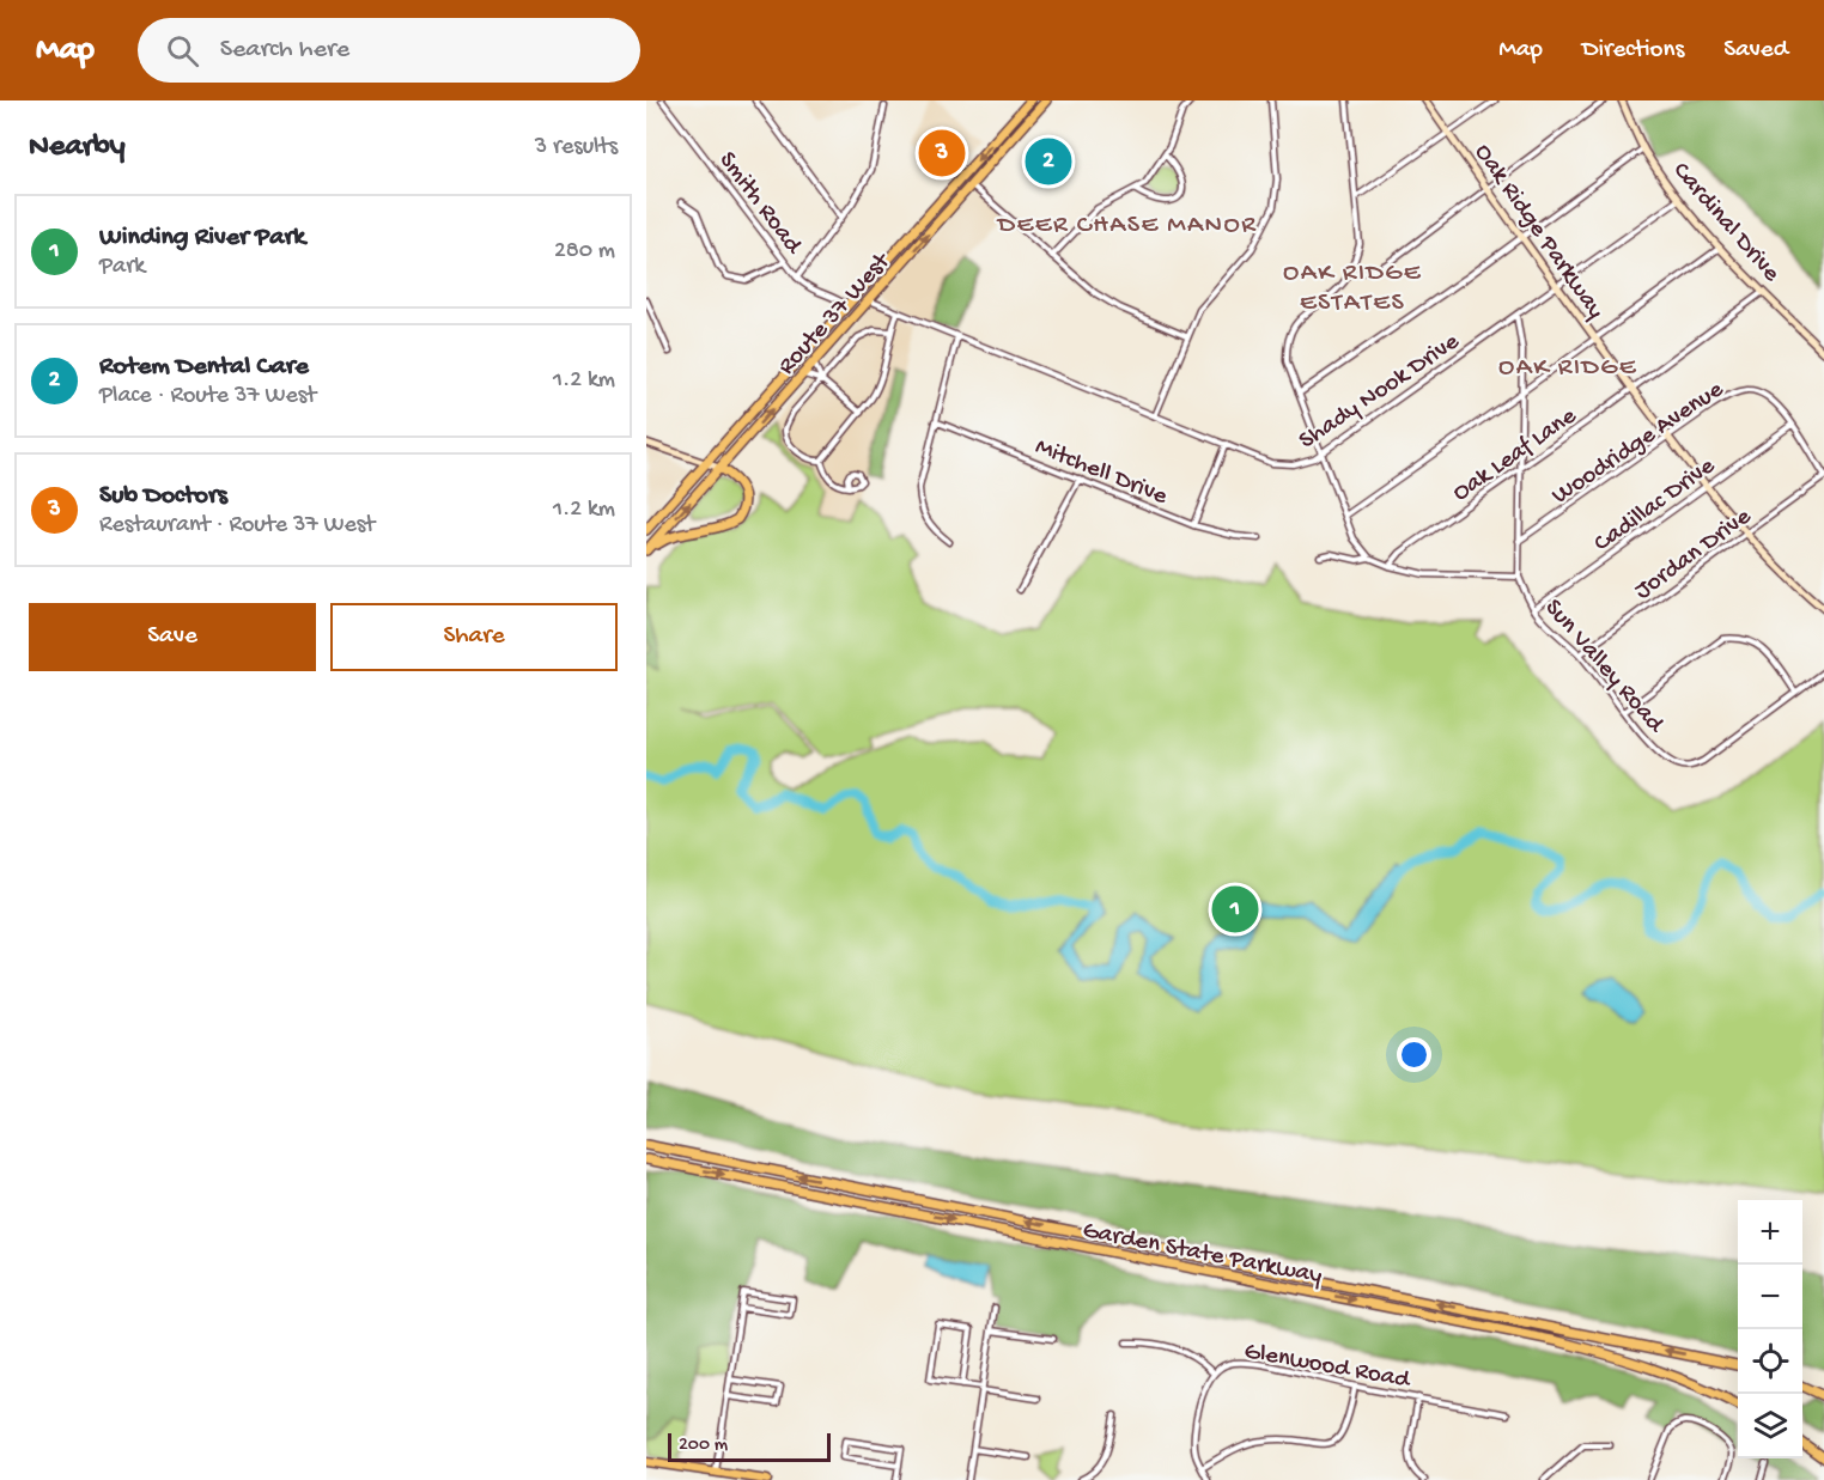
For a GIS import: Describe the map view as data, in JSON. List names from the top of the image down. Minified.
{"streets":{"highway":["Route 37 West","Garden State Parkway"],"main road":["Cardinal Drive","Oak Ridge Parkway"],"street":["Smith Road","Shady Nook Drive","Woodridge Avenue","Oak Leaf Lane","Mitchell Drive","Cadillac Drive","Jordan Drive","Sun Valley Road","Glenwood Road"]},"crossings":[["Smith Road","Route 37 West"],["Cardinal Drive","Shady Nook Drive"],["Cardinal Drive","Oak Leaf Lane"],["Oak Ridge Parkway","Shady Nook Drive"],["Oak Ridge Parkway","Woodridge Avenue"],["Oak Ridge Parkway","Oak Leaf Lane"],["Oak Ridge Parkway","Cadillac Drive"],["Oak Ridge Parkway","Jordan Drive"],["Route 37 West","Shady Nook Drive"],["Shady Nook Drive","Sun Valley Road"],["Woodridge Avenue","Cadillac Drive"],["Woodridge Avenue","Jordan Drive"],["Woodridge Avenue","Sun Valley Road"],["Oak Leaf Lane","Sun Valley Road"],["Cadillac Drive","Sun Valley Road"],["Jordan Drive","Sun Valley Road"]],"districts":["DEER CHASE MANOR","OAK RIDGE ESTATES","OAK RIDGE"],"scale_bar":"200 m","page":{"header":"Map","search":"Search here","nav":["Map","Directions","Saved"],"heading":["Nearby","3 results"],"pins":["3","2","1"],"list":[{"mark":"1","name":"Winding River Park","note":"Park","value":"280 m"},{"mark":"2","name":"Rotem Dental Care","note":"Place · Route 37 West","value":"1.2 km"},{"mark":"3","name":"Sub Doctors","note":"Restaurant · Route 37 West","value":"1.2 km"}],"buttons":["Save","Share"],"map_buttons":["+","−"],"scale":"200 m"}}
